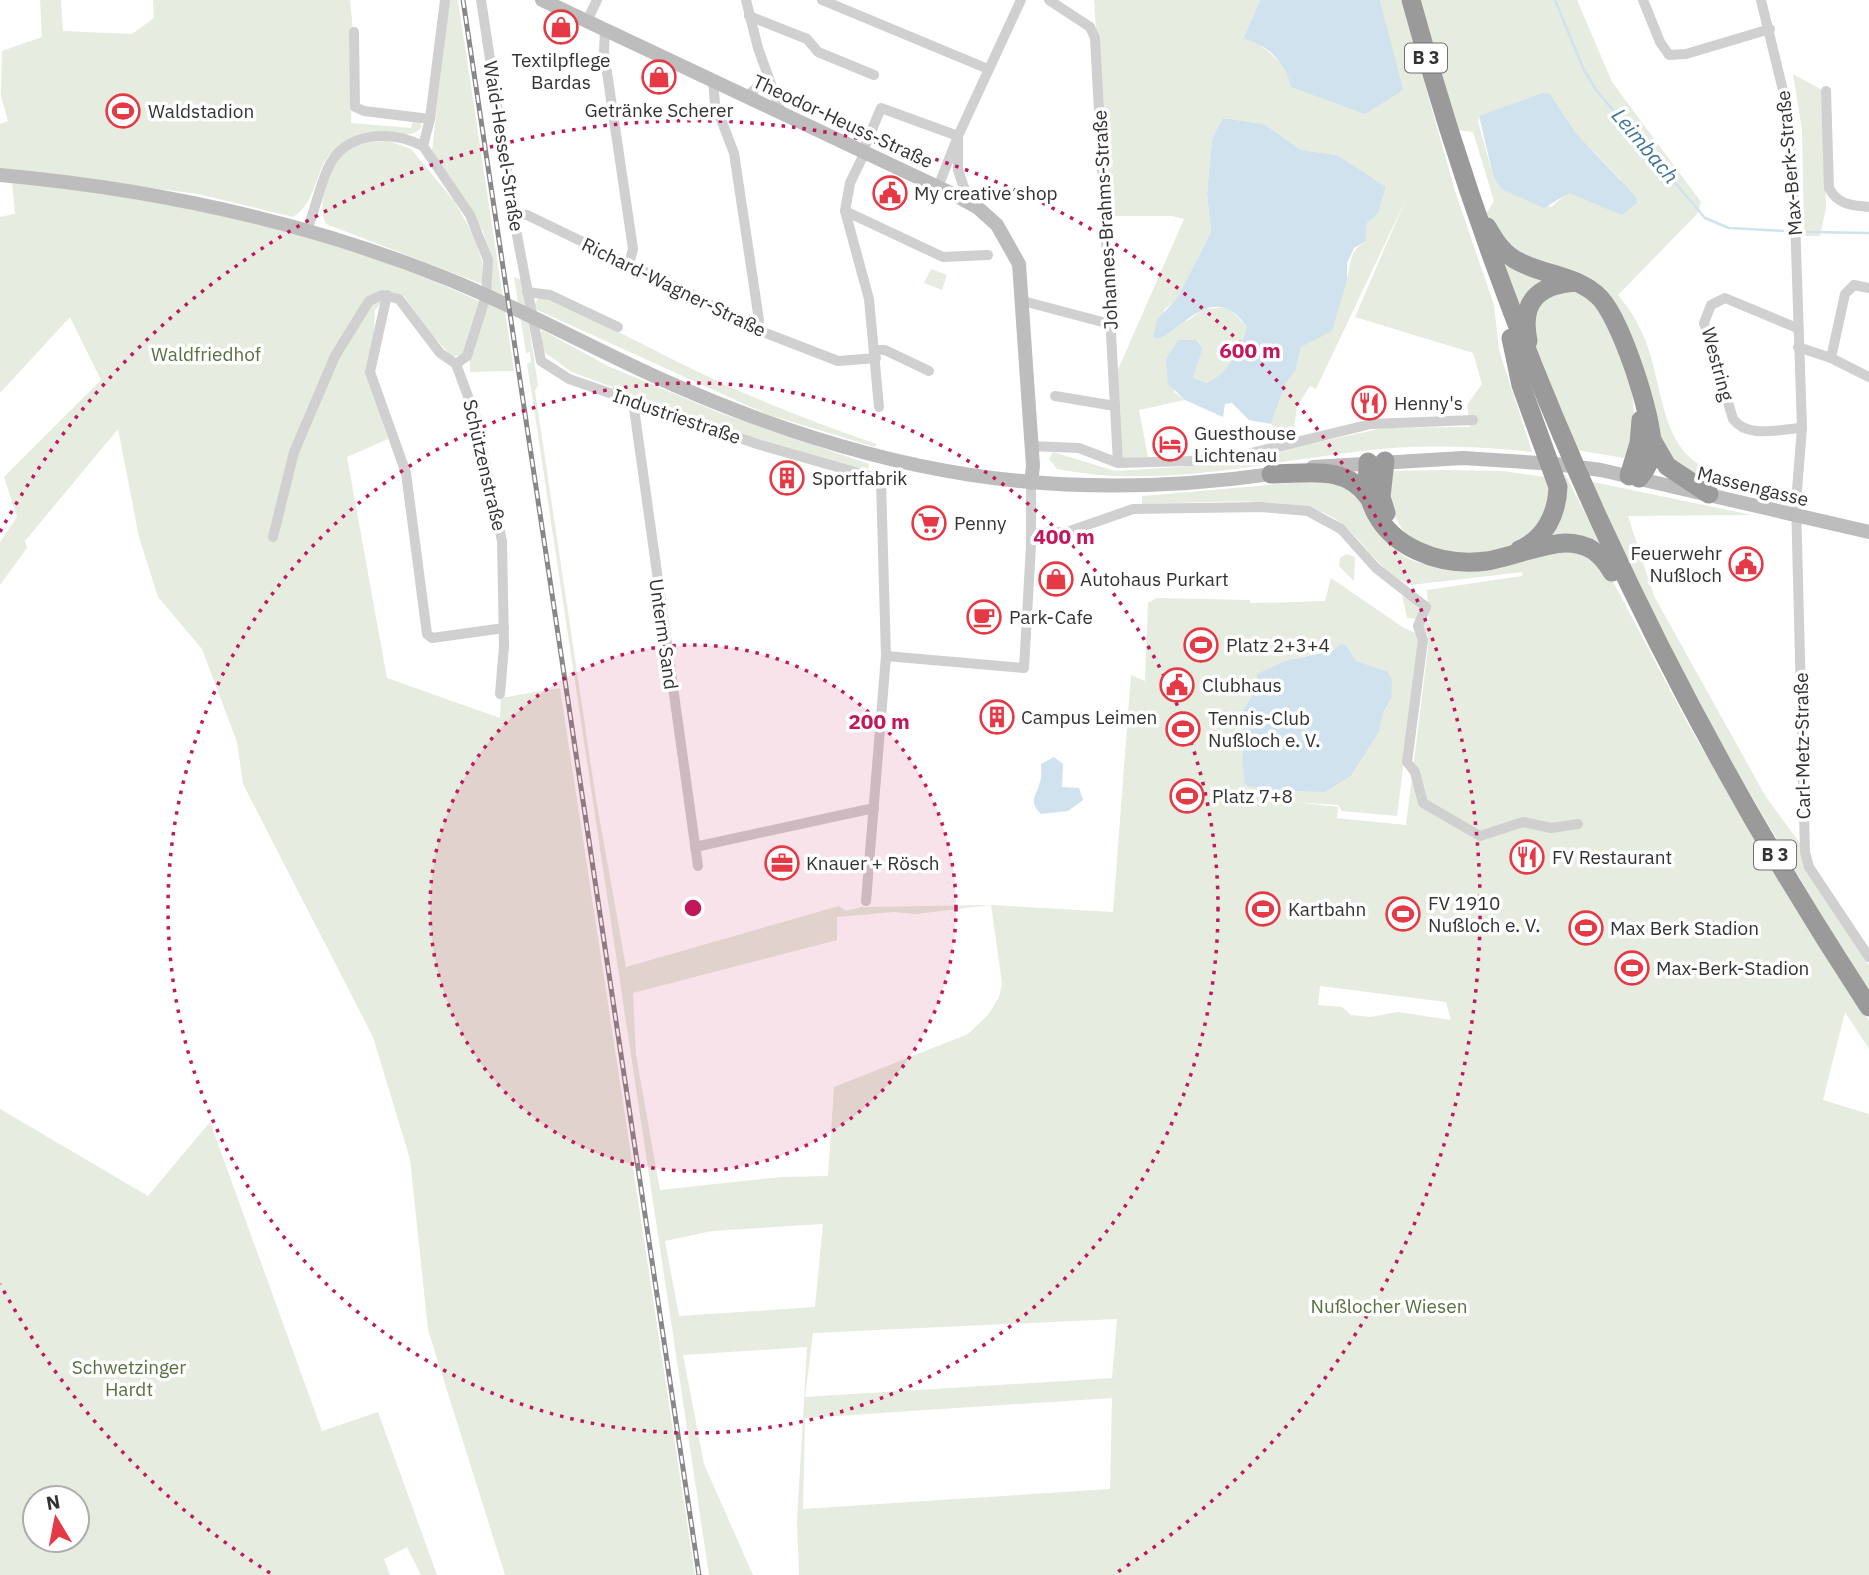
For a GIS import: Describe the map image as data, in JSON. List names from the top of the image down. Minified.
{"streets":{"highway":["B 3"],"main road":["Theodor-Heuss-Straße","Massengasse"],"street":["Waid-Hessel-Straße","Max-Berk-Straße","Johannes-Brahms-Straße","Richard-Wagner-Straße","Westring","Industriestraße","Schützenstraße","Unterm Sand","Carl-Metz-Straße"]},"crossings":[["Waid-Hessel-Straße","Richard-Wagner-Straße"],["Waid-Hessel-Straße","Industriestraße"],["Max-Berk-Straße","Westring"],["Industriestraße","Unterm Sand"],["Massengasse","Carl-Metz-Straße"]],"water":["Leimbach"],"parks":["Waldfriedhof","Nußlocher Wiesen","Schwetzinger Hardt"],"places":{"shop":["Textilpflege Bardas","Getränke Scherer","Autohaus Purkart"],"sports":["Waldstadion","Platz 2+3+4","Tennis-Club Nußloch e. V.","Platz 7+8","Kartbahn","FV 1910 Nußloch e. V.","Max Berk Stadion","Max-Berk-Stadion"],"public building":["My creative shop","Feuerwehr Nußloch","Clubhaus"],"restaurant":["Henny's","FV Restaurant"],"hotel":["Guesthouse Lichtenau"],"building":["Sportfabrik","Campus Leimen"],"supermarket":["Penny"],"cafe":["Park-Cafe"],"office":["Knauer + Rösch"]},"north":"top","rings":["600 m","400 m","200 m"]}
